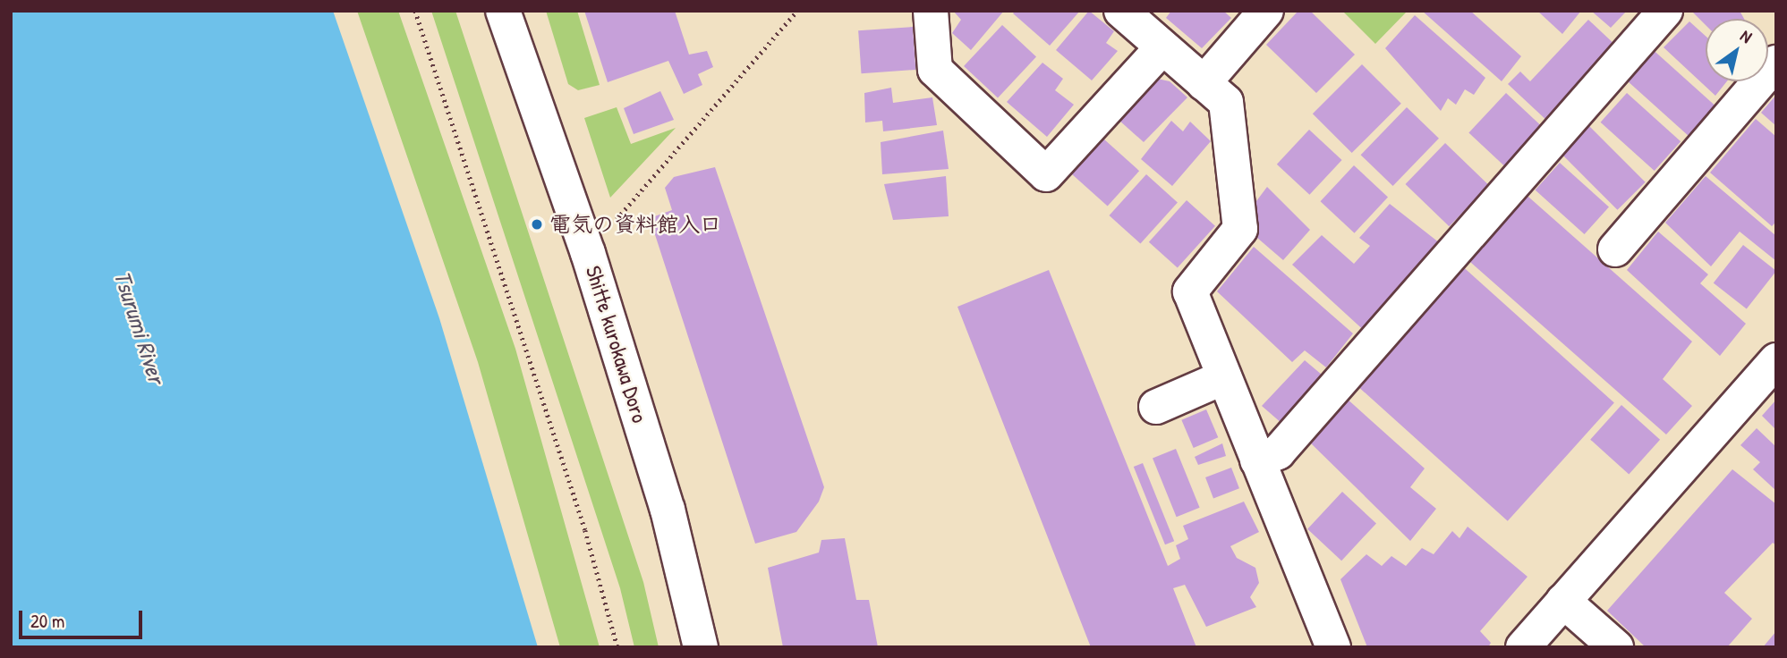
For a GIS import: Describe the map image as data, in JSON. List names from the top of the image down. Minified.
{"streets":{"street":["Shitte kurokawa Doro"]},"water":["Tsurumi River"],"places":["電気の資料館入口"],"scale_bar":"20 m","north":"top right"}
